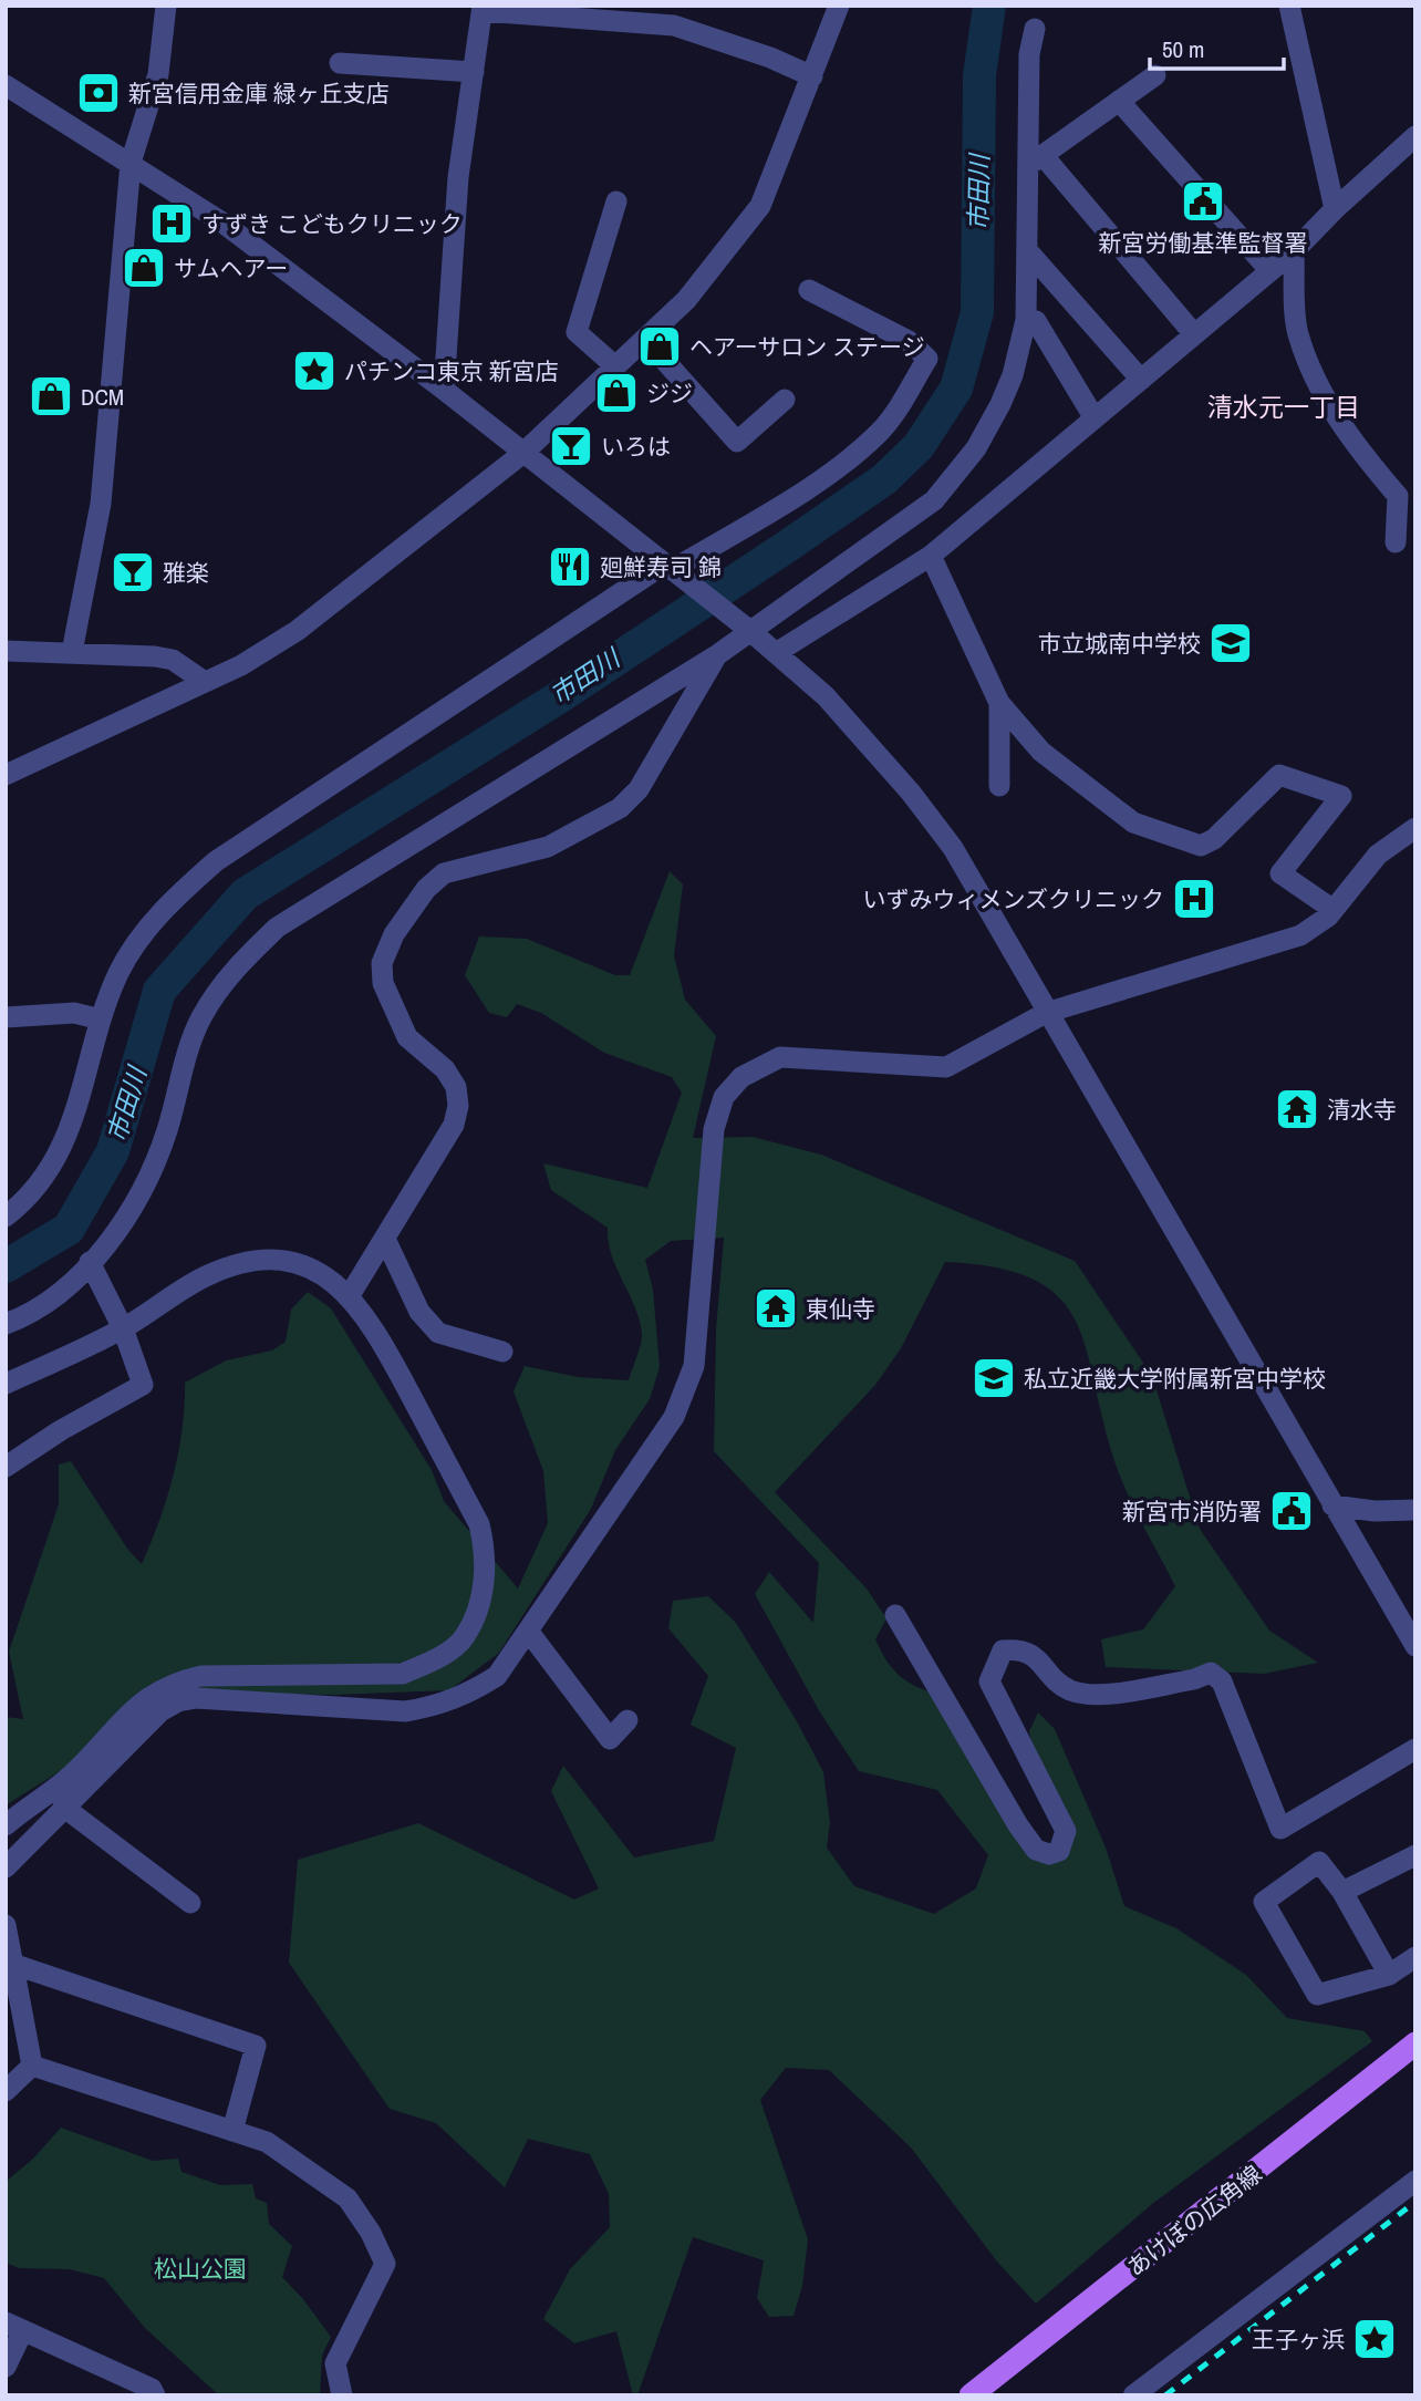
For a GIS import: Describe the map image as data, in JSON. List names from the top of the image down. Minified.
{"streets":{"main road":["あけぼの広角線"]},"districts":["清水元一丁目"],"water":["市田川"],"parks":["松山公園"],"places":{"bank":["新宮信用金庫 緑ヶ丘支店"],"public building":["新宮労働基準監督署","新宮市消防署"],"hospital":["すずき こどもクリニック","いずみウィメンズクリニック"],"shop":["サムヘアー","ヘアーサロン ステージ","ジジ","DCM"],"place":["パチンコ東京 新宮店","王子ヶ浜"],"bar":["いろは","雅楽"],"restaurant":["廻鮮寿司 錦"],"school or university":["市立城南中学校","私立近畿大学附属新宮中学校"],"temple":["清水寺","東仙寺"]},"scale_bar":"50 m"}
